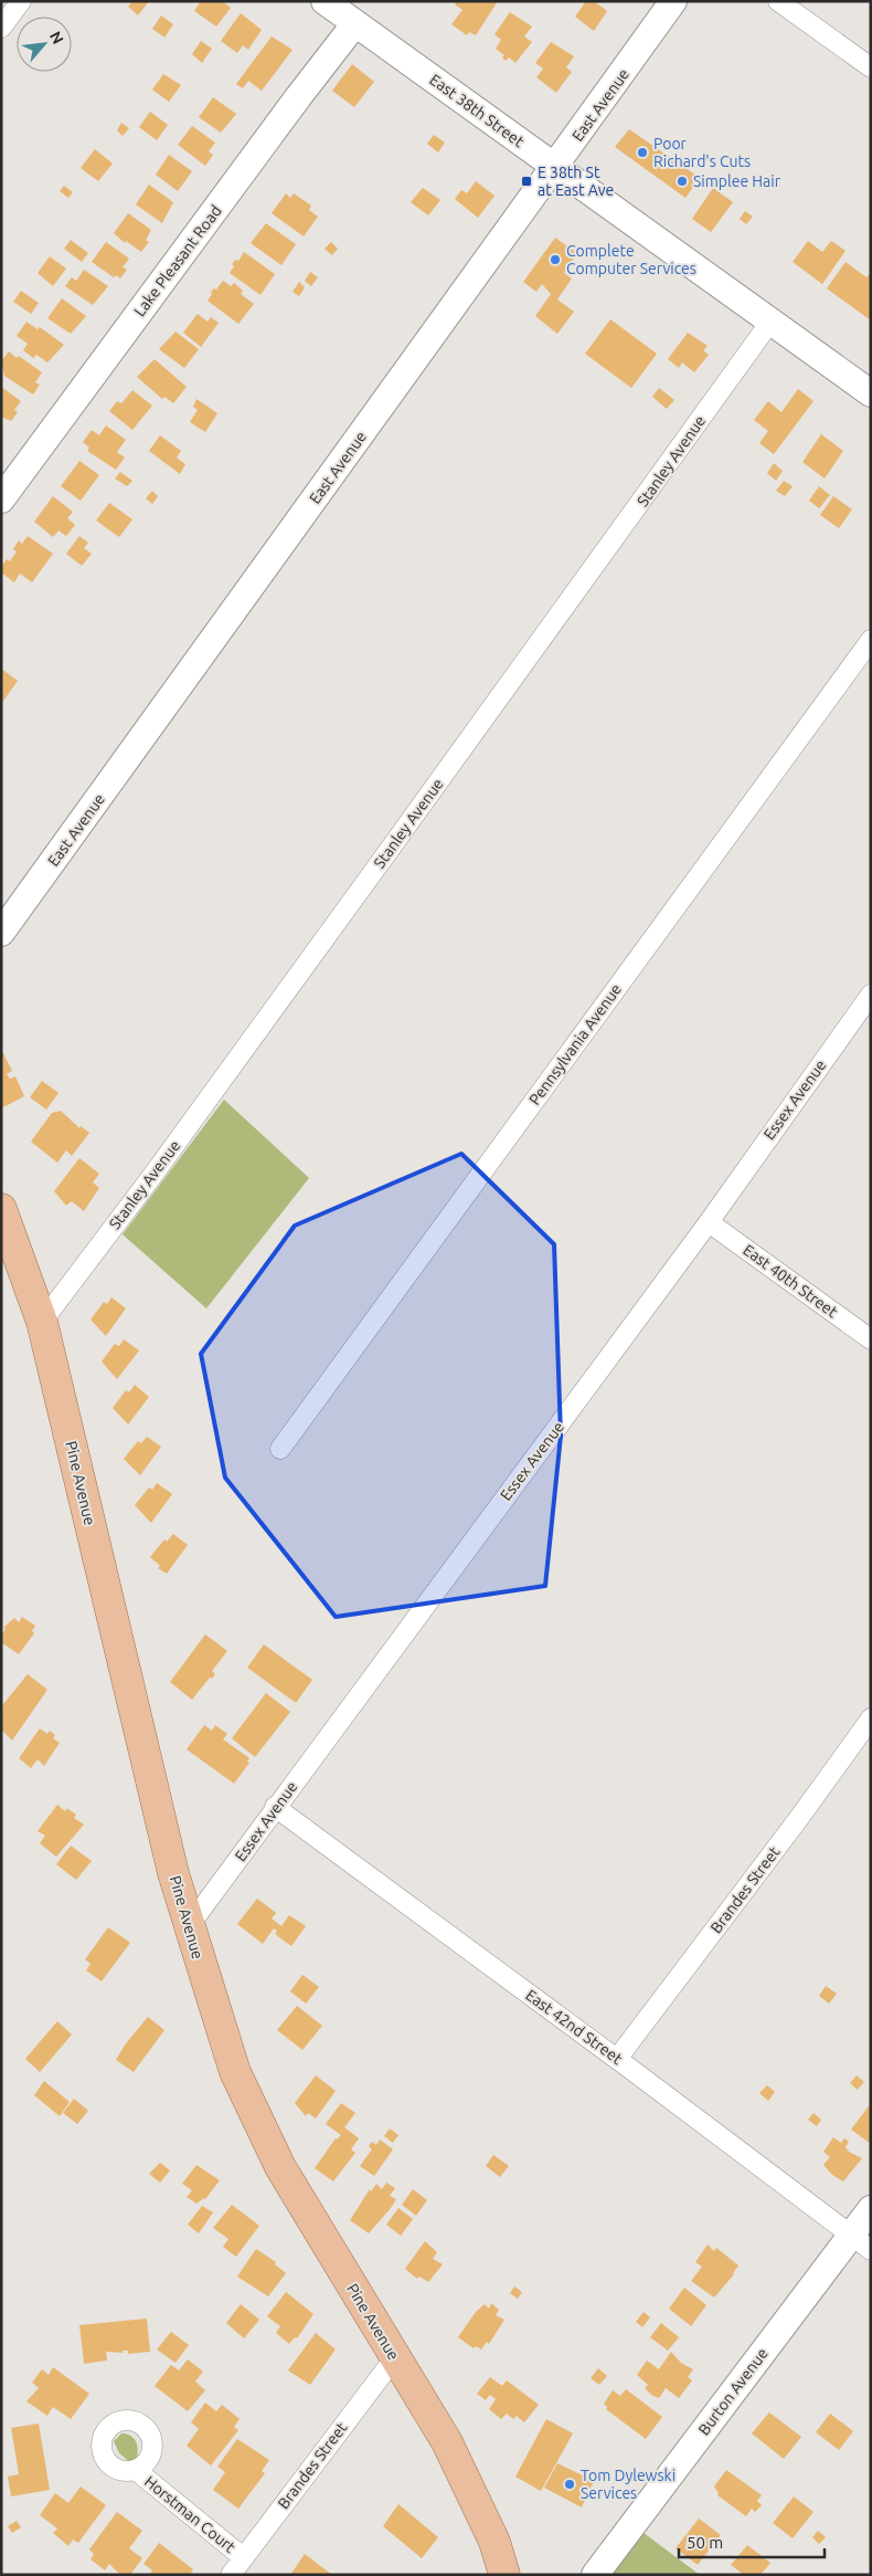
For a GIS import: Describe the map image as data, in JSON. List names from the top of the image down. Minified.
{"streets":{"main road":["Pine Avenue"],"street":["East Avenue","East 38th Street","Lake Pleasant Road","Stanley Avenue","Pennsylvania Avenue","Essex Avenue","East 40th Street","Brandes Street","East 42nd Street","Burton Avenue","Horstman Court"]},"crossings":[["East Avenue","East 38th Street"],["East 38th Street","Lake Pleasant Road"],["East 38th Street","Stanley Avenue"],["Stanley Avenue","Pine Avenue"],["Essex Avenue","East 40th Street"],["Essex Avenue","Pine Avenue"],["Essex Avenue","East 42nd Street"],["Pine Avenue","Brandes Street"],["Brandes Street","East 42nd Street"],["Brandes Street","Horstman Court"],["East 42nd Street","Burton Avenue"]],"places":{"other":["Poor Richard's Cuts","Simplee Hair","Complete Computer Services","Tom Dylewski Services"],"transit":["E 38th St at East Ave"]},"scale_bar":"50 m","north":"top right"}
